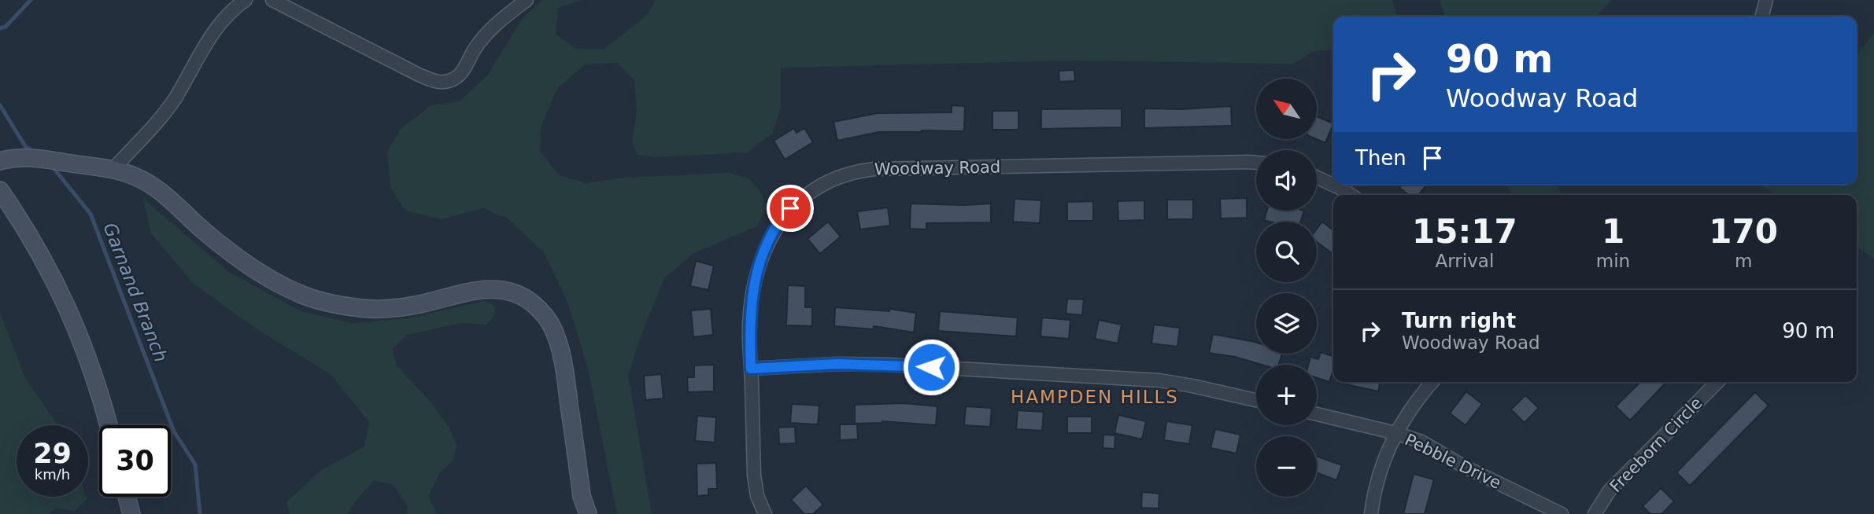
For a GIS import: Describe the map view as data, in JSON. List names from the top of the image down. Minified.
{"streets":{"street":["Woodway Road","Freeborn Circle","Pebble Drive"]},"districts":["HAMPDEN HILLS"],"water":["Garnand Branch"],"north":"top left","page":{"turn":["90 m","Woodway Road"],"map_buttons":["+","−"],"then":"Then","eta":["15:17","Arrival","1","min","170","m"],"list":[{"name":"Turn right","note":"Woodway Road","value":"90 m"}],"speed":"29 km/h","limit":"30"}}
